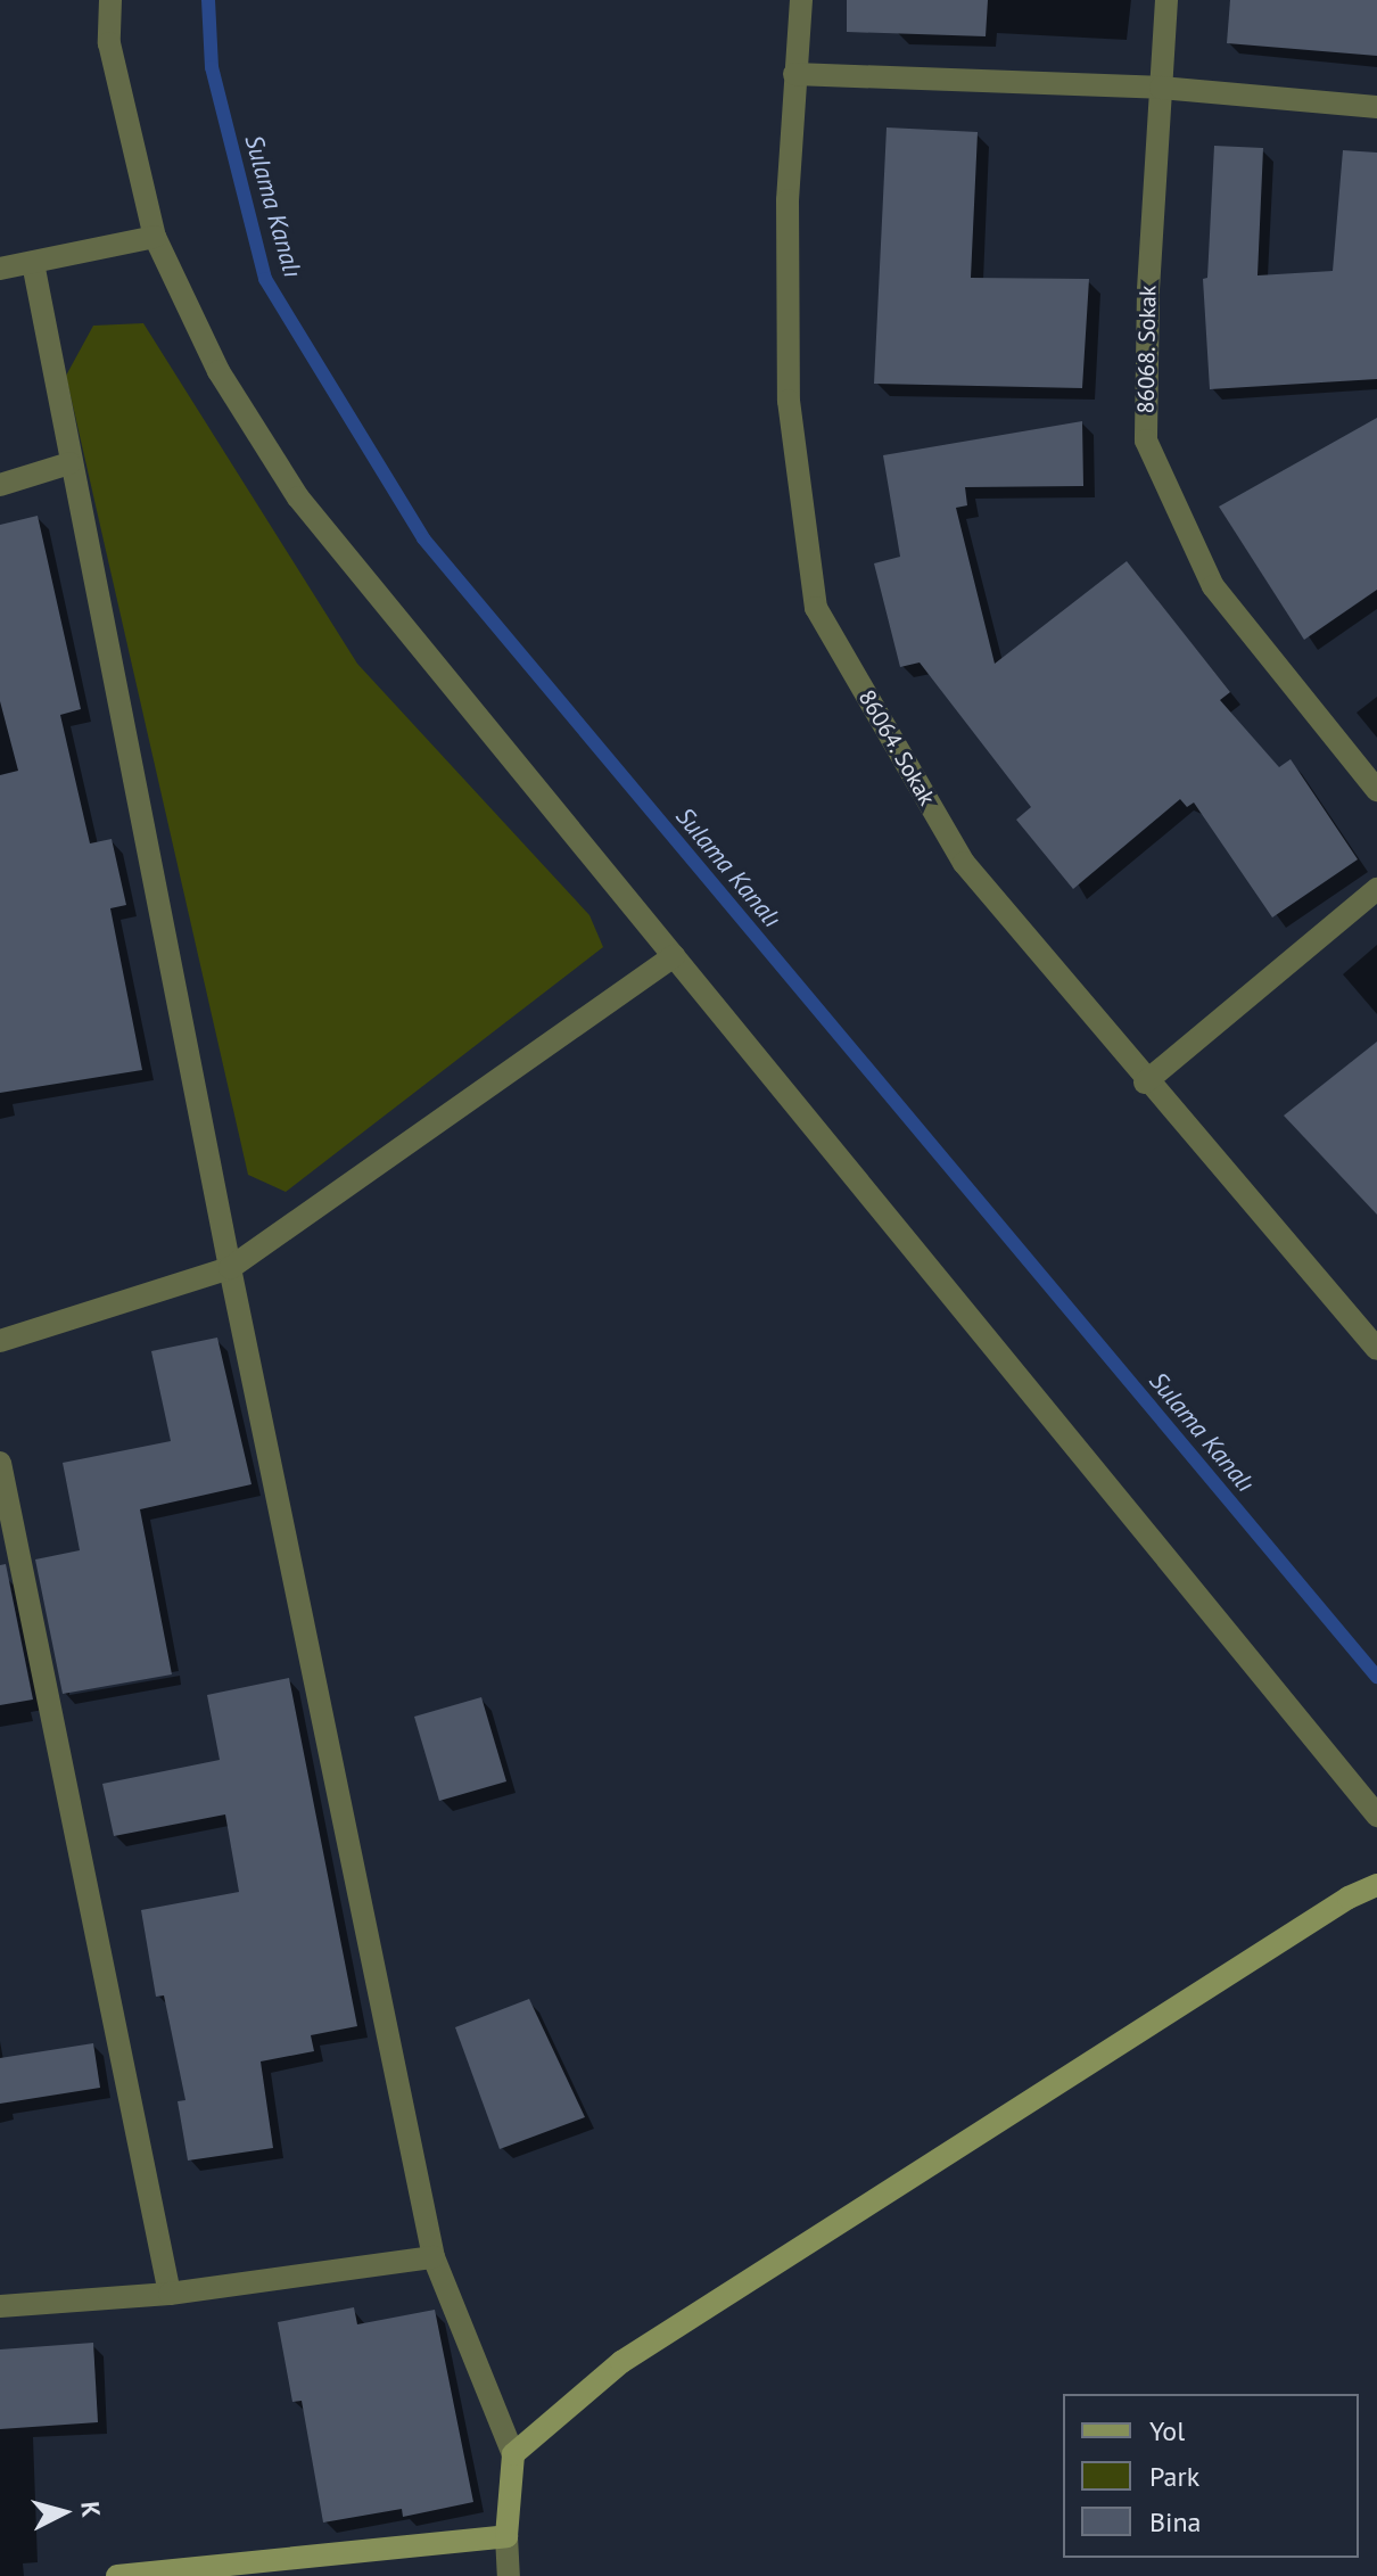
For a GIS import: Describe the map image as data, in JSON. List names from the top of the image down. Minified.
{"streets":{"street":["86068. Sokak","86064. Sokak"]},"water":["Sulama Kanalı"],"legend":["Yol","Park","Bina"],"north":"right"}
